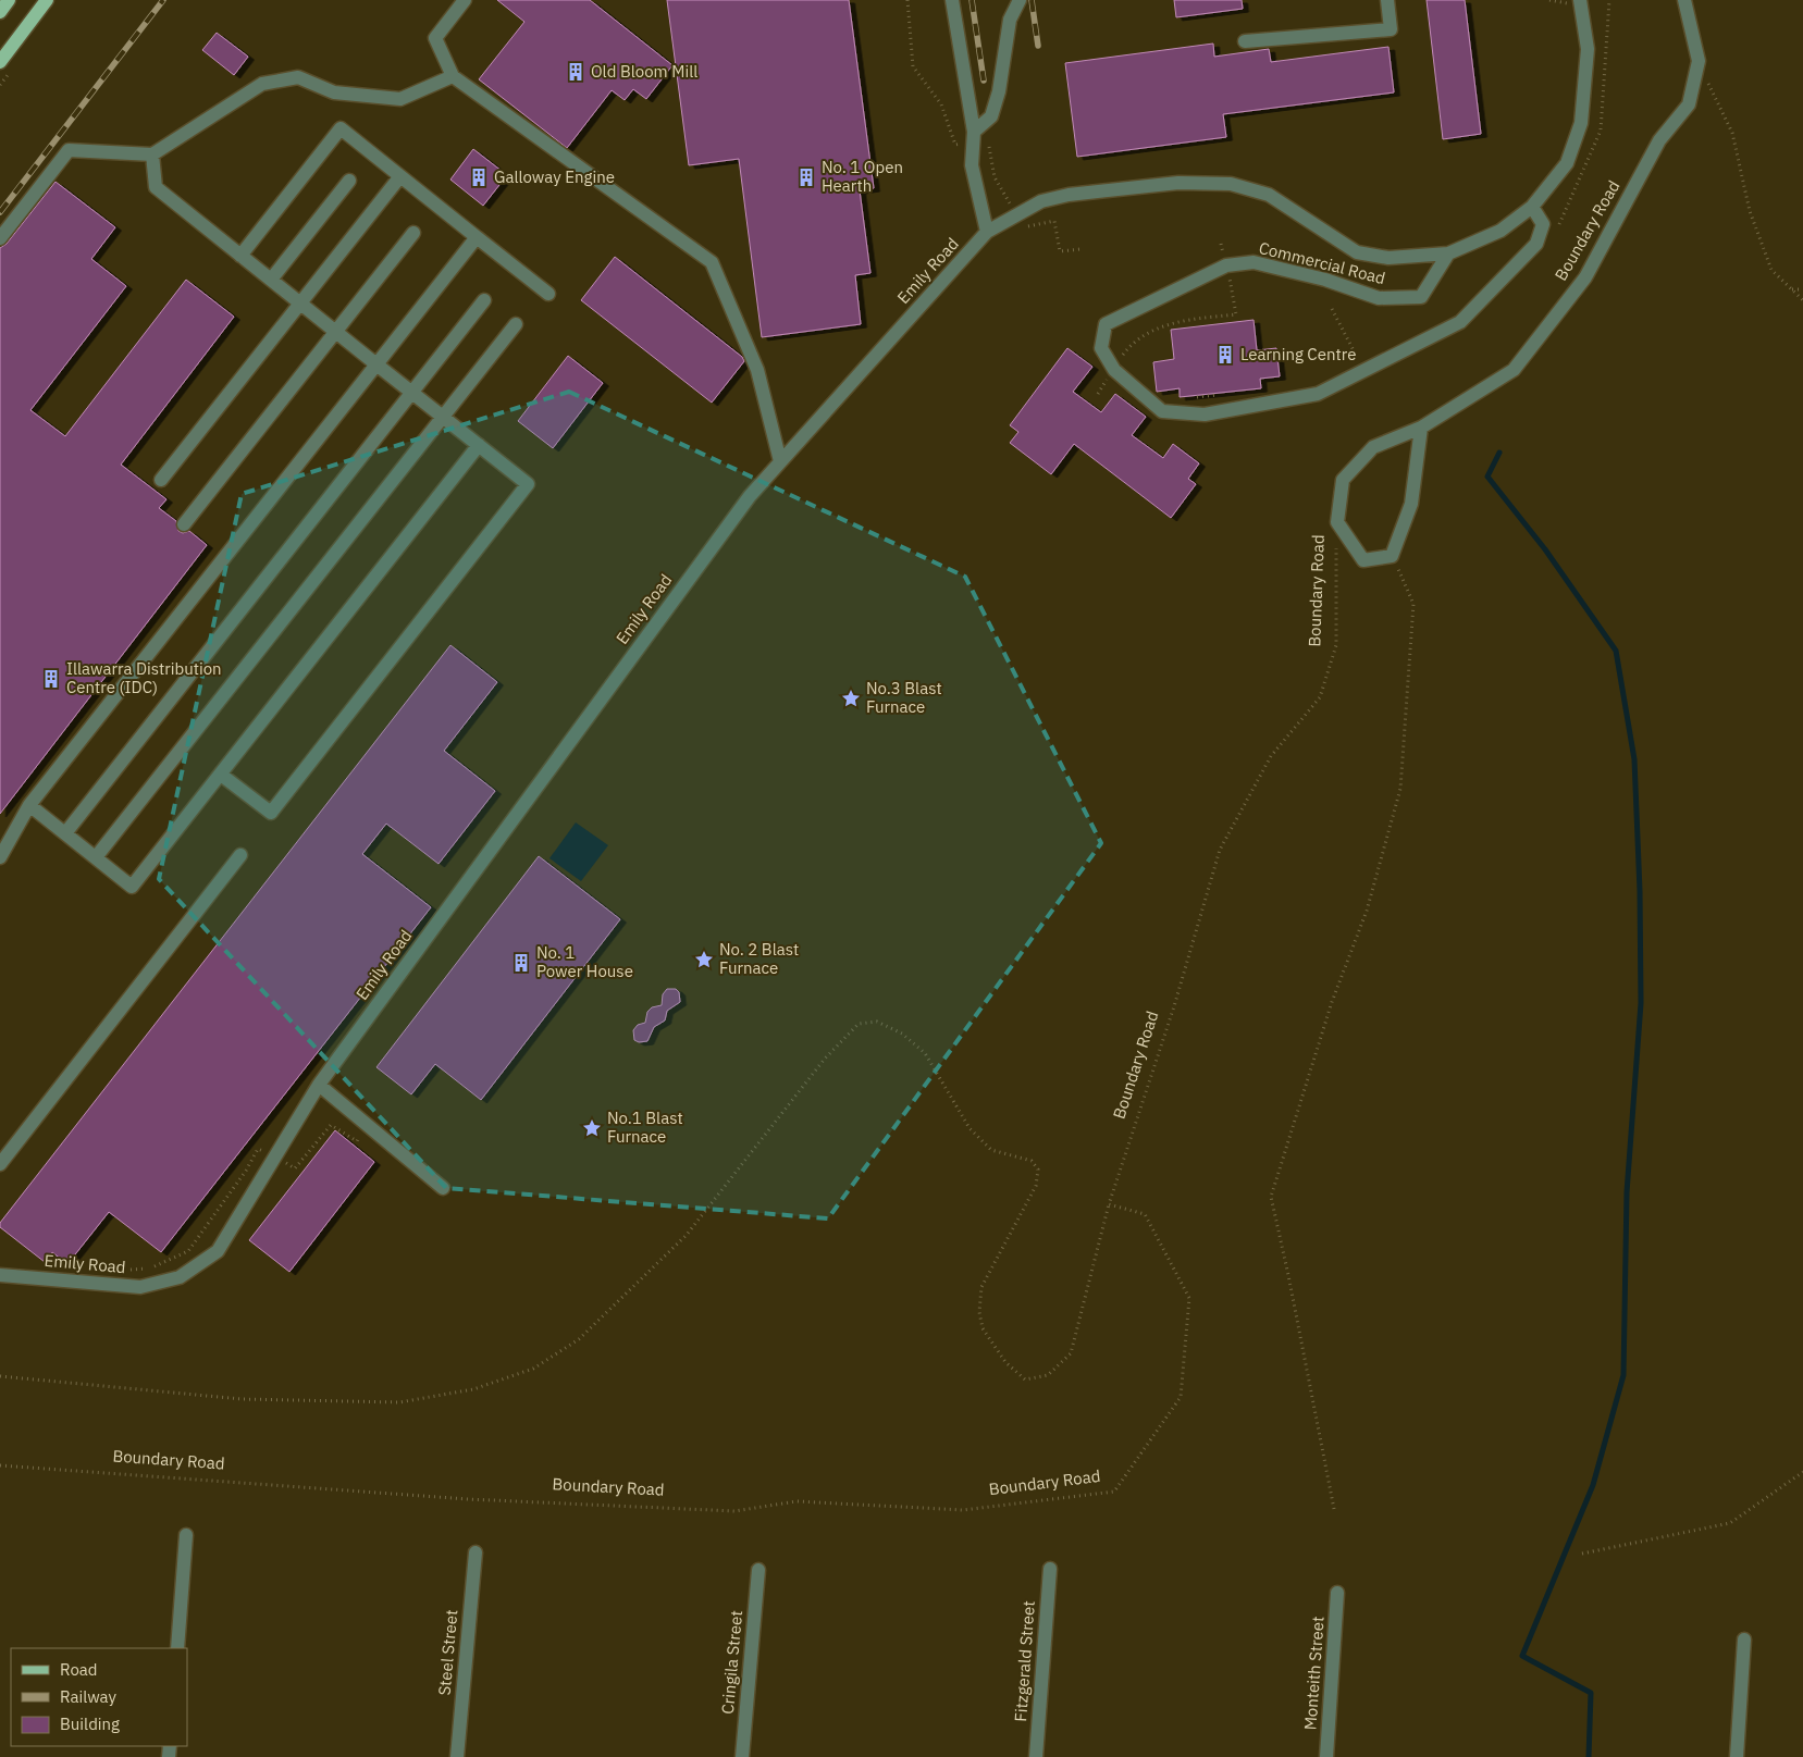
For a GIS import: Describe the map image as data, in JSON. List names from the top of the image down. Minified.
{"streets":{"street":["Boundary Road","Commercial Road","Emily Road","Steel Street","Fitzgerald Street","Cringila Street","Monteith Street"]},"crossings":[["Commercial Road","Emily Road"]],"places":{"building":["Old Bloom Mill","Galloway Engine","No. 1 Open Hearth","Learning Centre","Illawarra Distribution Centre (IDC)","No. 1 Power House"],"place":["No.3 Blast Furnace","No. 2 Blast Furnace","No.1 Blast Furnace"]},"legend":["Road","Railway","Building"]}
